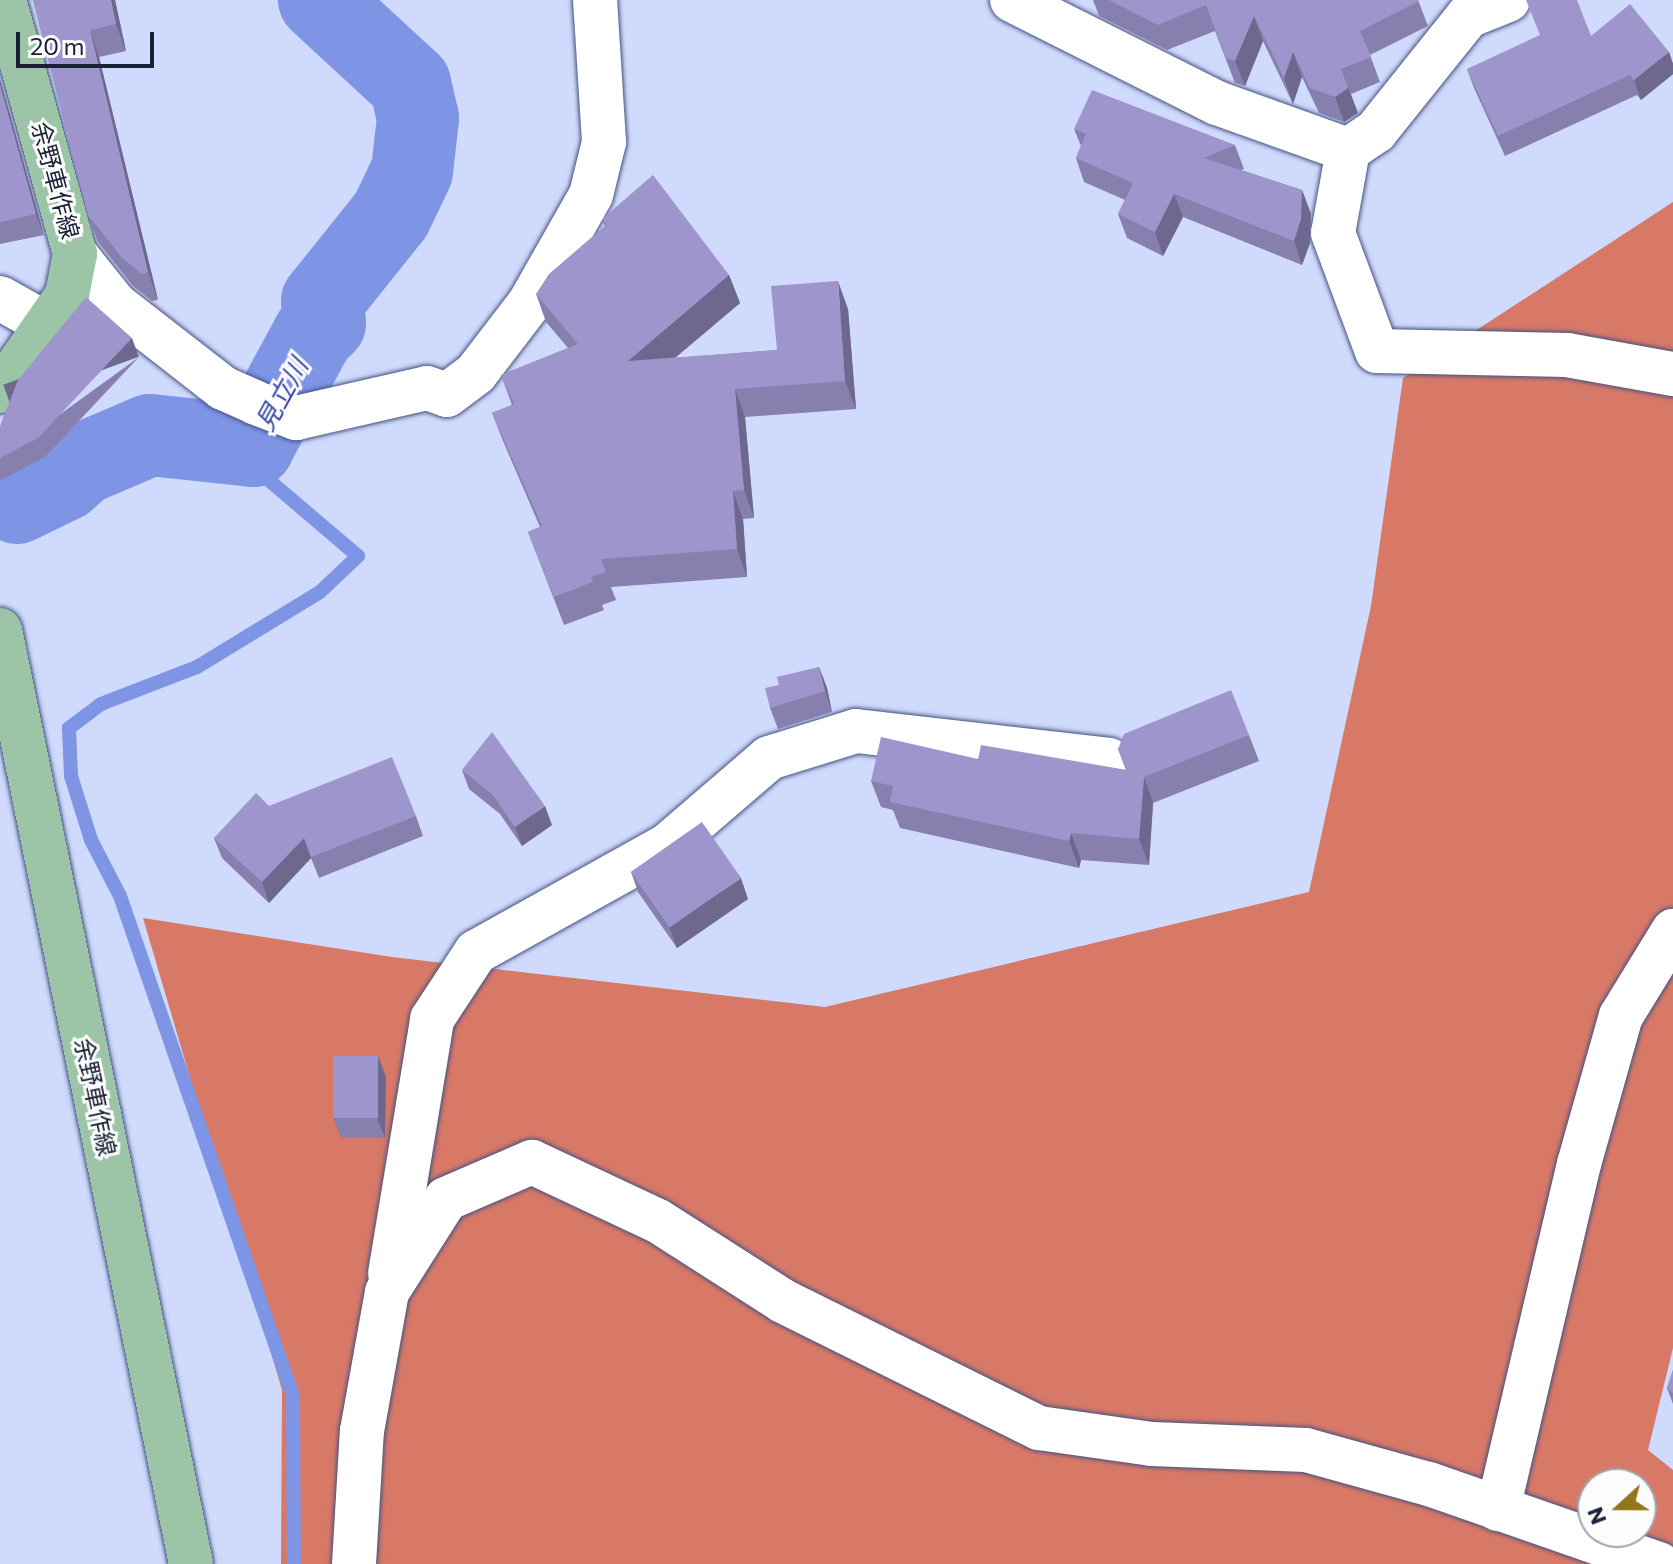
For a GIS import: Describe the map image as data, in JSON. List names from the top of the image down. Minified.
{"streets":{"main road":["余野車作線"]},"water":["見立川"],"scale_bar":"20 m","north":"left"}
